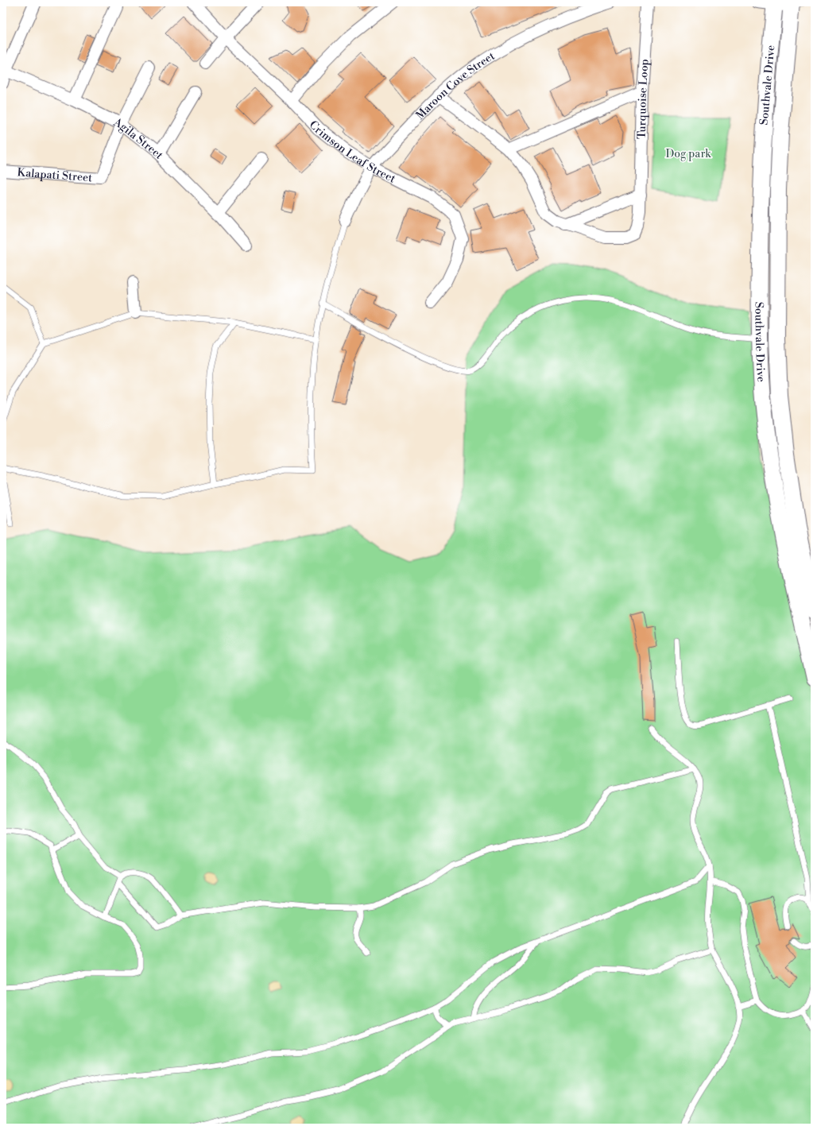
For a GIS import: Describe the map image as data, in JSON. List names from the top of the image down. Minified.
{"streets":{"street":["Southvale Drive","Maroon Cove Street","Turquoise Loop","Agila Street","Crimson Leaf Street","Kalapati Street"]},"crossings":[["Maroon Cove Street","Turquoise Loop"],["Maroon Cove Street","Crimson Leaf Street"],["Agila Street","Kalapati Street"]],"parks":["Dog park"]}
